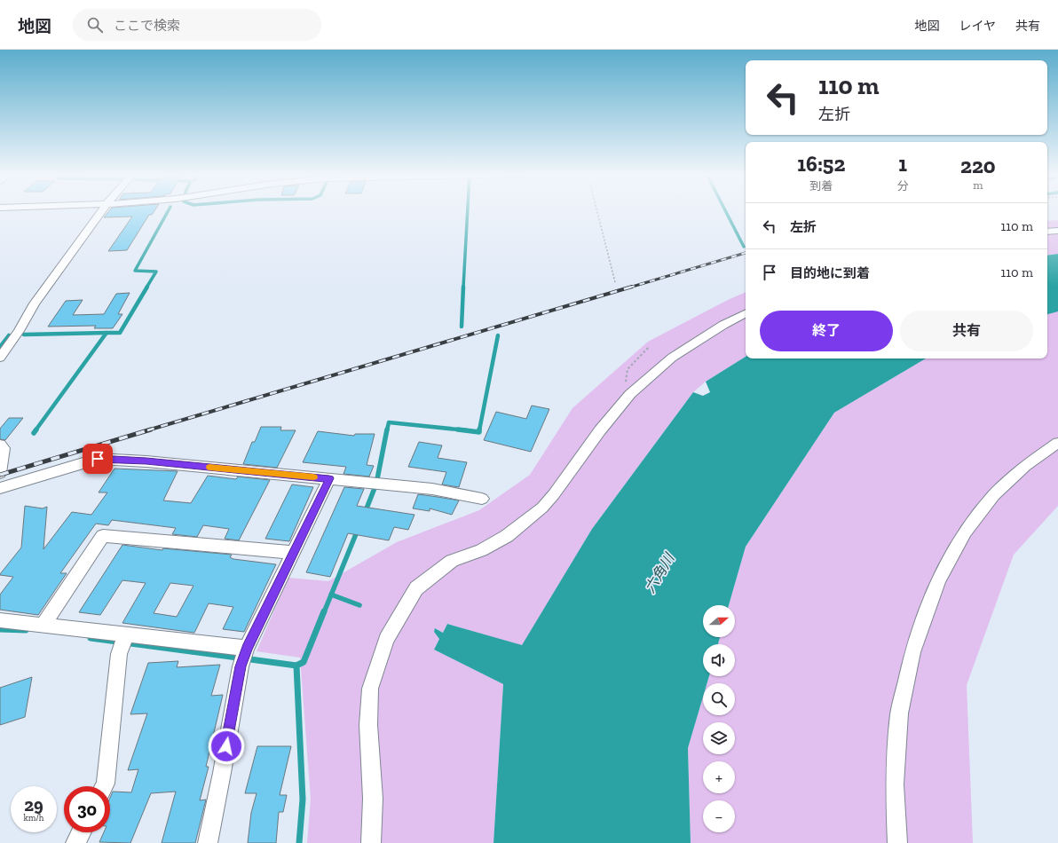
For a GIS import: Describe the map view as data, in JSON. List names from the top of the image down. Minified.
{"water":["六角川"],"north":"right","page":{"header":"地図","search":"ここで検索","nav":["地図","レイヤ","共有"],"turn":["110 m","左折"],"eta":["16:52","到着","1","分","220","m"],"list":[{"name":"左折","value":"110 m"},{"name":"目的地に到着","value":"110 m"}],"buttons":["終了","共有"],"map_buttons":["+","−"],"speed":"29 km/h","limit":"30"}}
